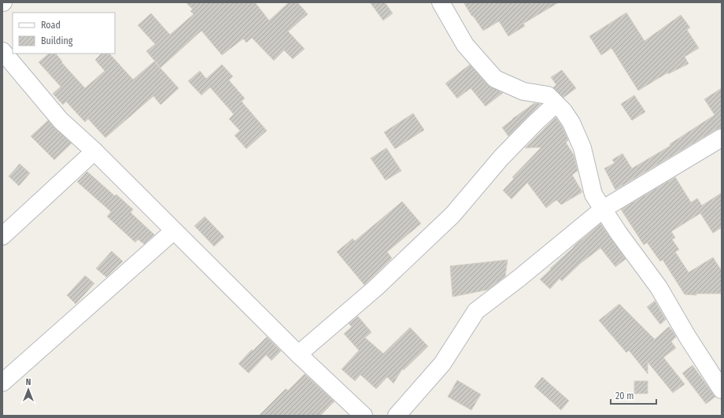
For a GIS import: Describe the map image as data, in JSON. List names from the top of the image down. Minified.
{"legend":["Road","Building"],"scale_bar":"20 m","north":"top"}
